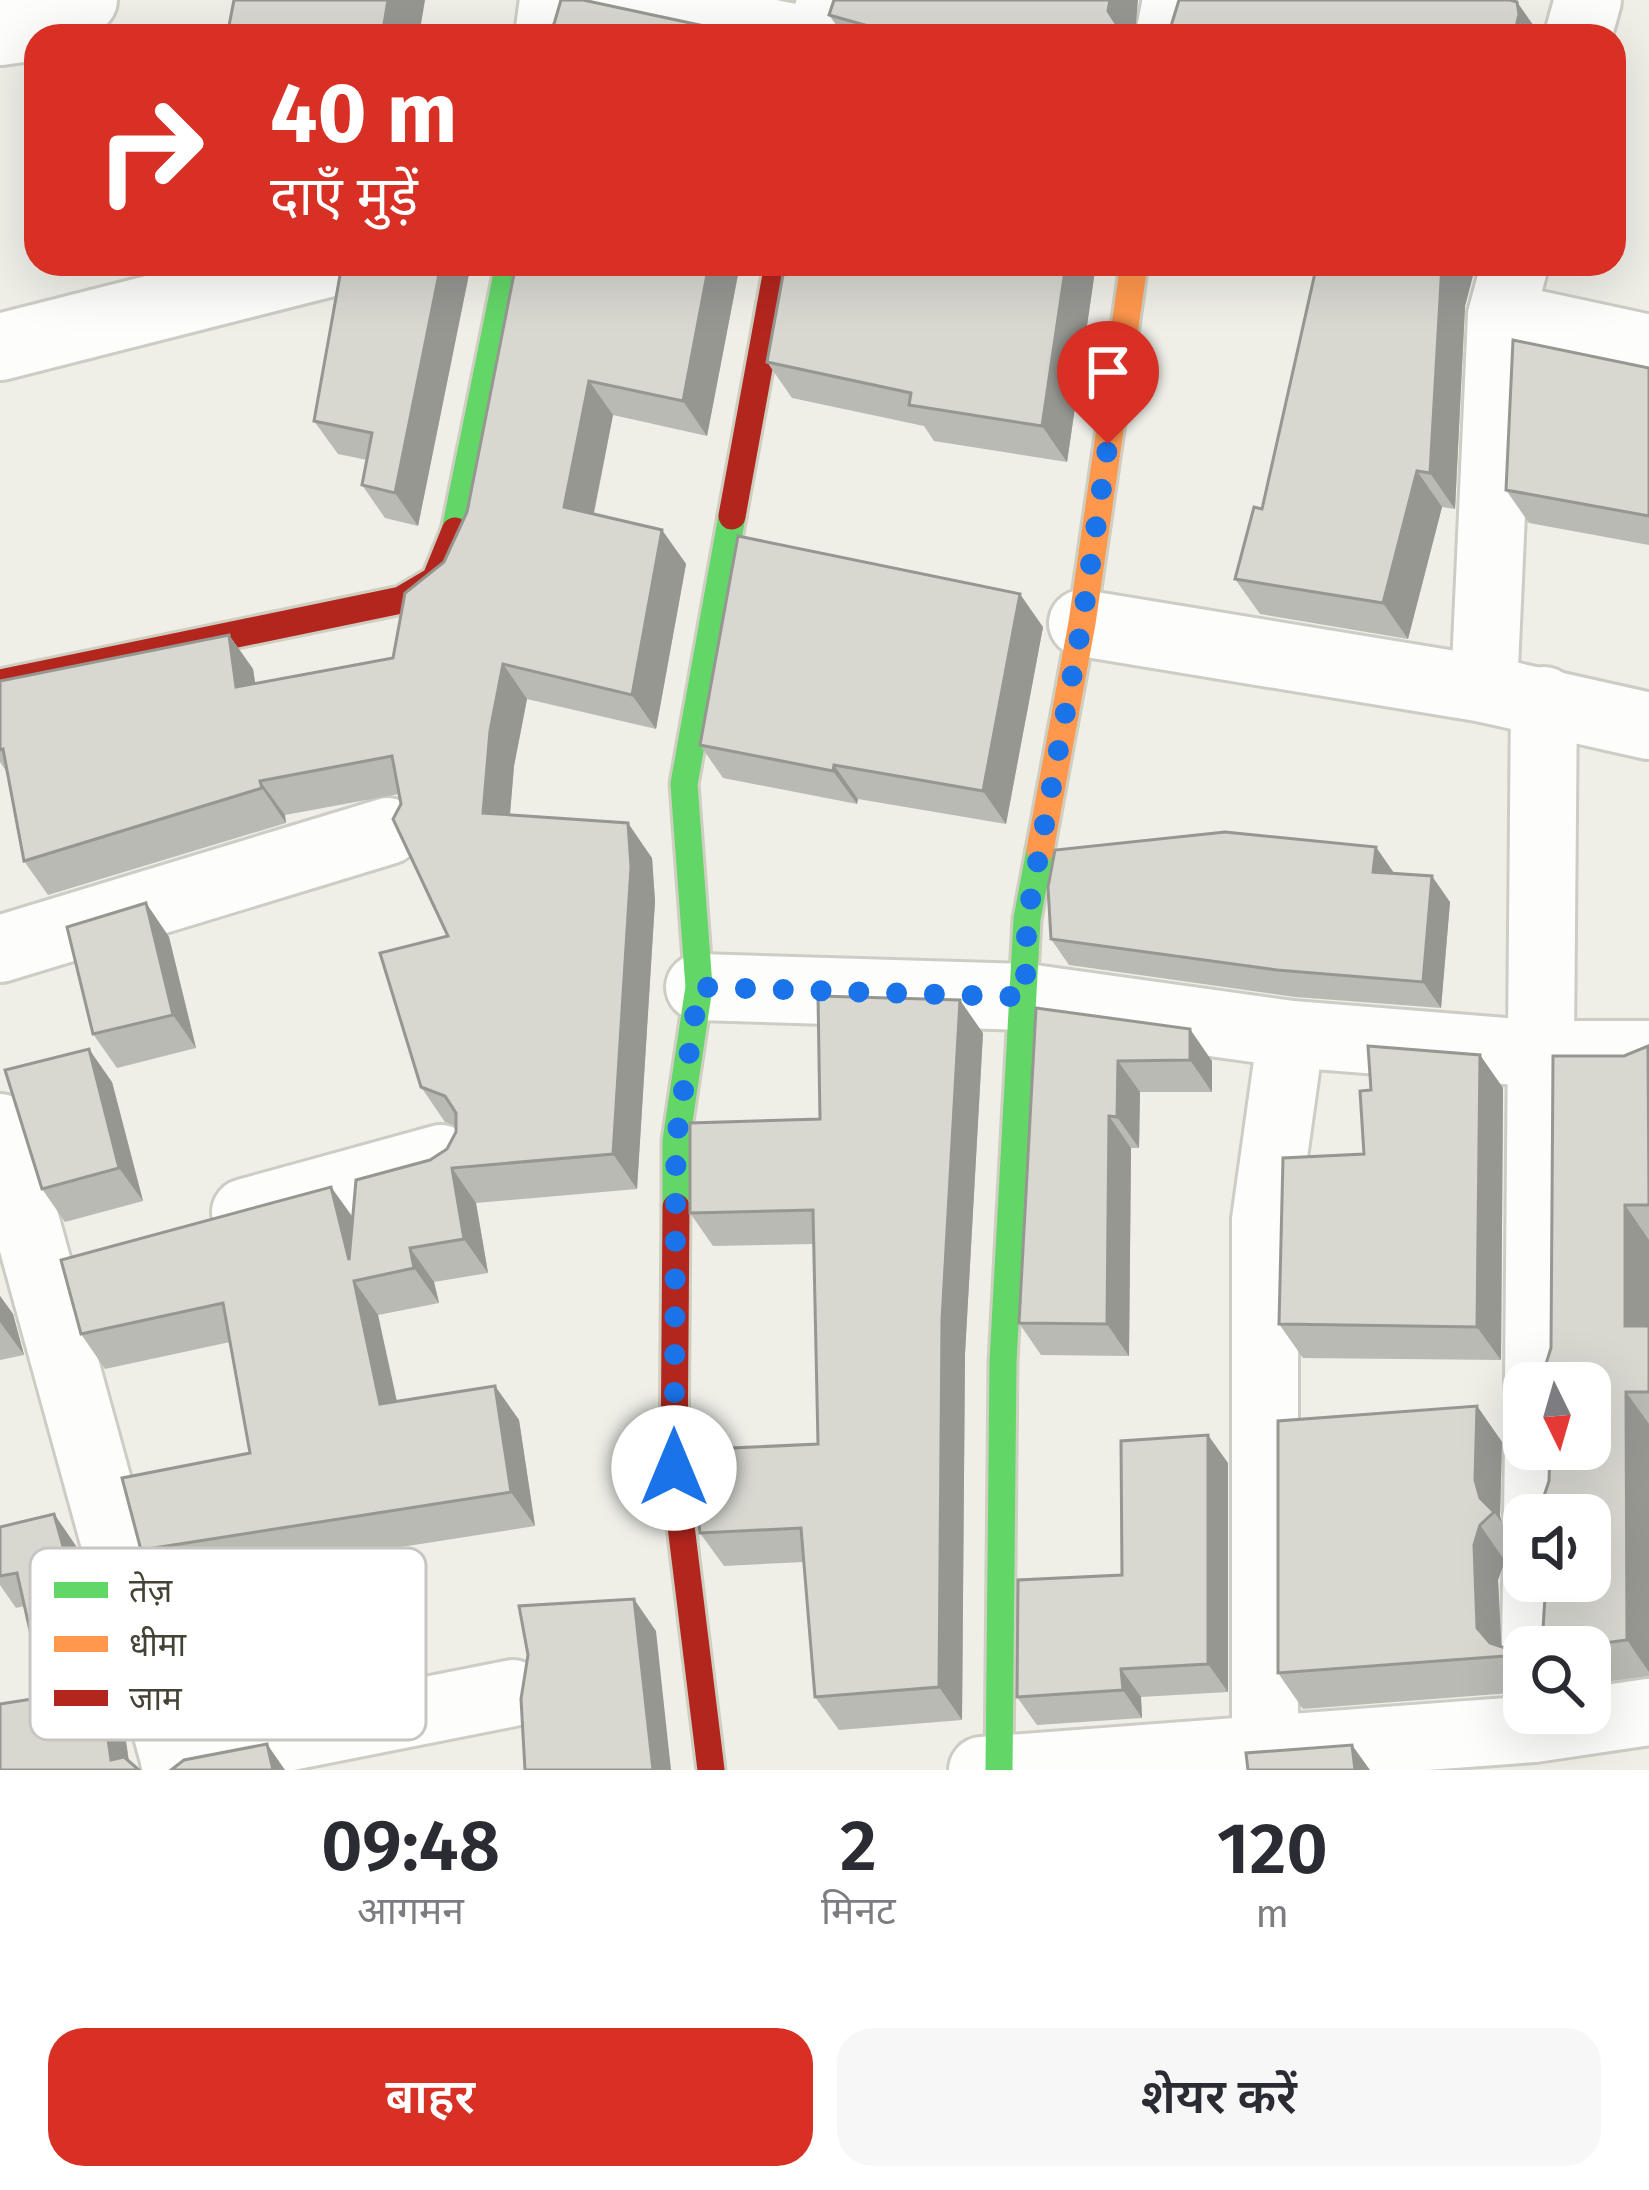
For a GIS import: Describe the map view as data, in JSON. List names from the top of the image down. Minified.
{"legend":["तेज़","धीमा","जाम"],"north":"bottom","page":{"turn":["40 m","दाएँ मुड़ें"],"eta":["09:48","आगमन","2","मिनट","120","m"],"buttons":["बाहर","शेयर करें"]}}
